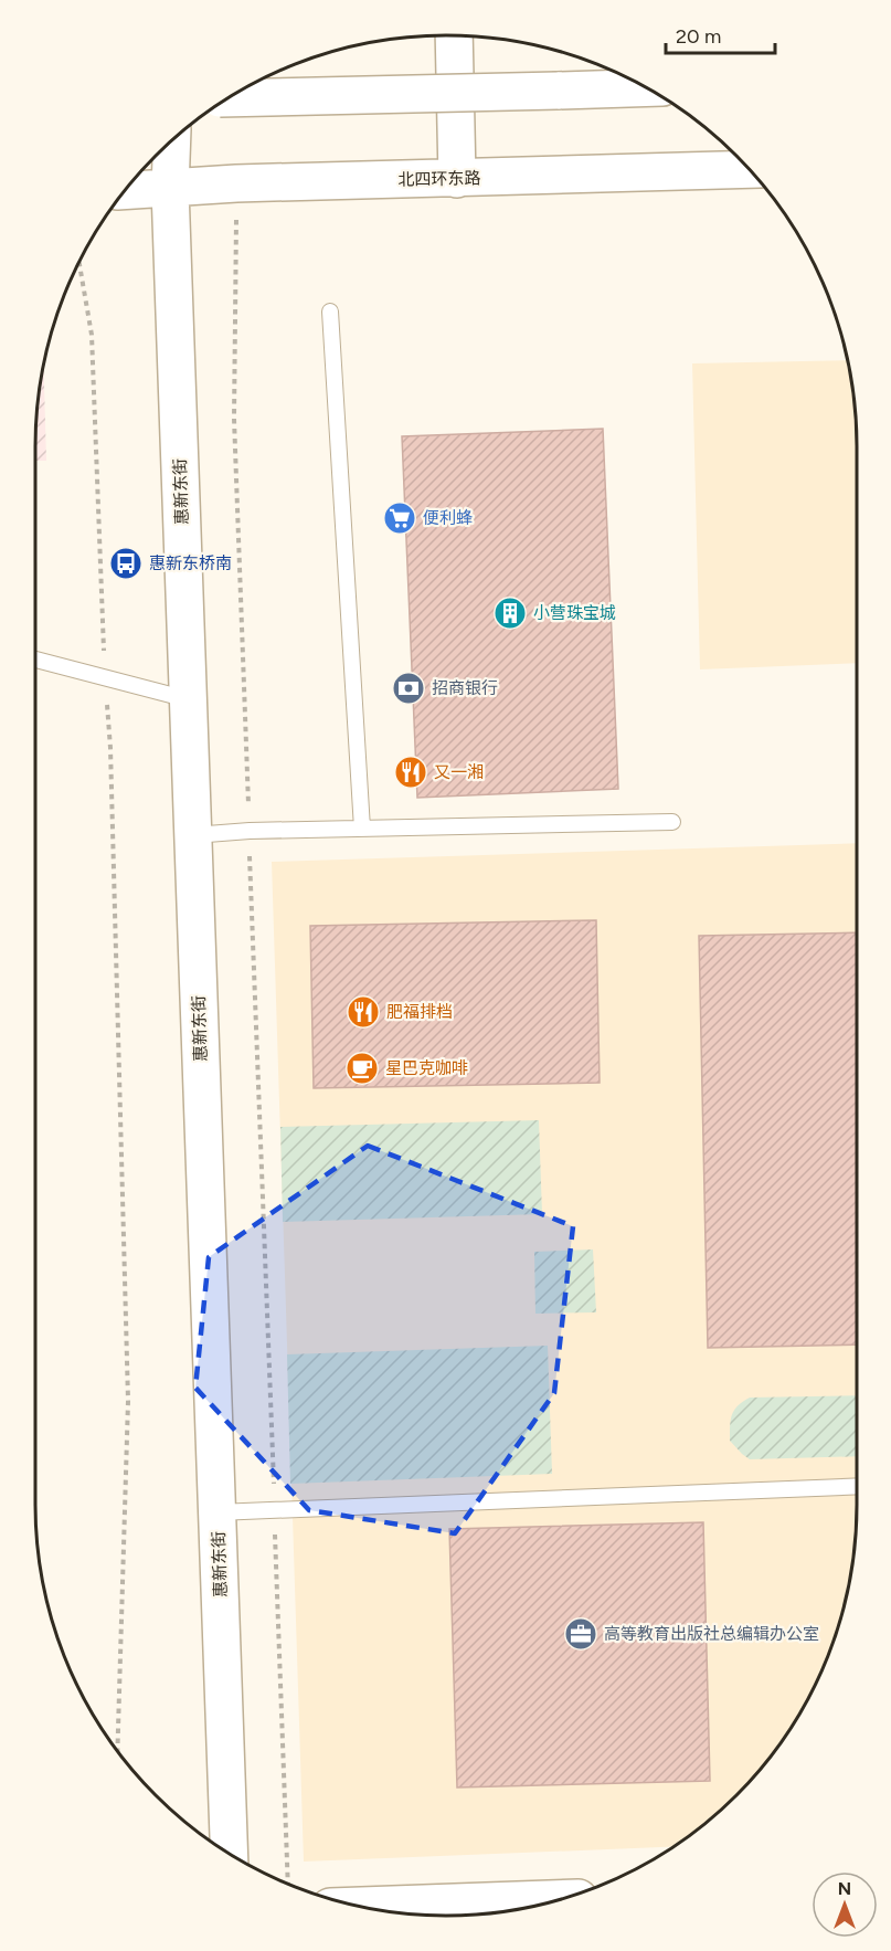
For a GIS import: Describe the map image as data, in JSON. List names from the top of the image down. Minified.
{"streets":{"main road":["北四环东路","惠新东街"]},"crossings":[["北四环东路","惠新东街"]],"places":{"supermarket":["便利蜂"],"bus stop":["惠新东桥南"],"building":["小营珠宝城"],"bank":["招商银行"],"restaurant":["又一湘","肥福排档"],"cafe":["星巴克咖啡"],"office":["高等教育出版社总编辑办公室"]},"scale_bar":"20 m","north":"top"}
